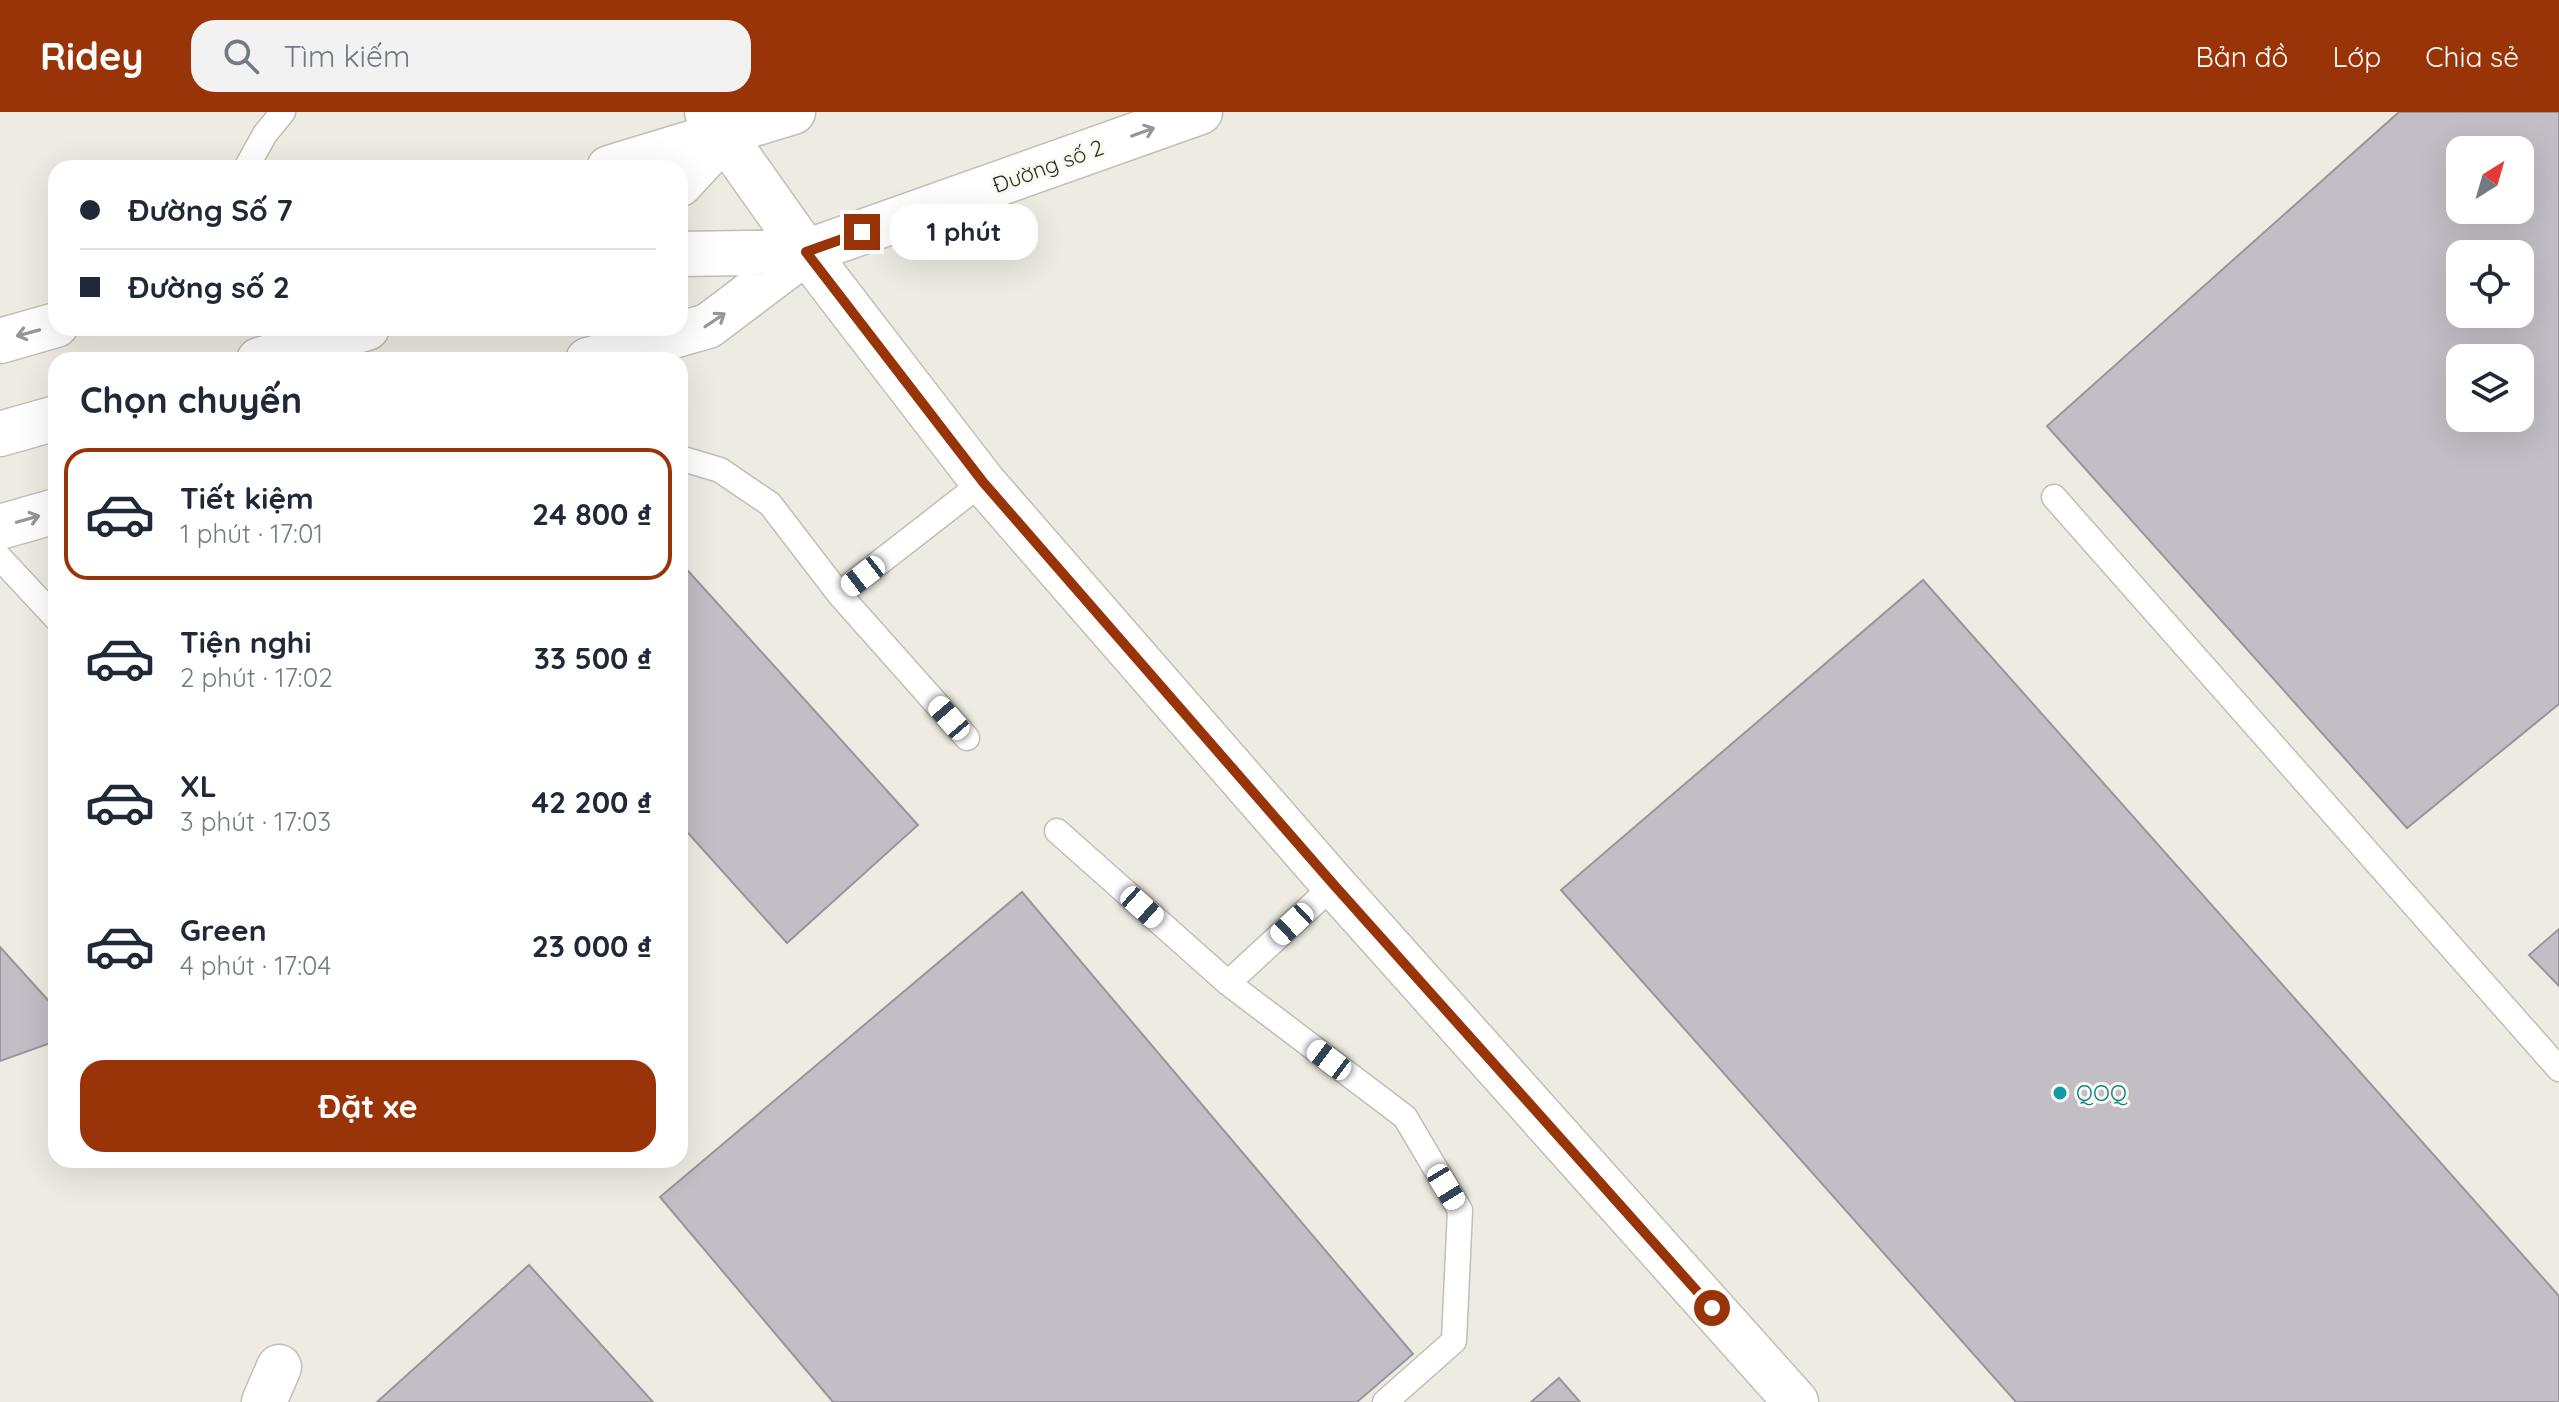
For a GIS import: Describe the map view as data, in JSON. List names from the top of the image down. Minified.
{"streets":{"street":["Đường số 2"]},"places":["QOQ"],"north":"top right","page":{"header":"Ridey","search":"Tìm kiếm","nav":["Bản đồ","Lớp","Chia sẻ"],"banner":["Đường Số 7","Đường số 2"],"bubble":"1 phút","heading":"Chọn chuyến","list":[{"name":"Tiết kiệm","note":"1 phút · 17:01","value":"24 800 ₫"},{"name":"Tiện nghi","note":"2 phút · 17:02","value":"33 500 ₫"},{"name":"XL","note":"3 phút · 17:03","value":"42 200 ₫"},{"name":"Green","note":"4 phút · 17:04","value":"23 000 ₫"}],"buttons":"Đặt xe"}}
